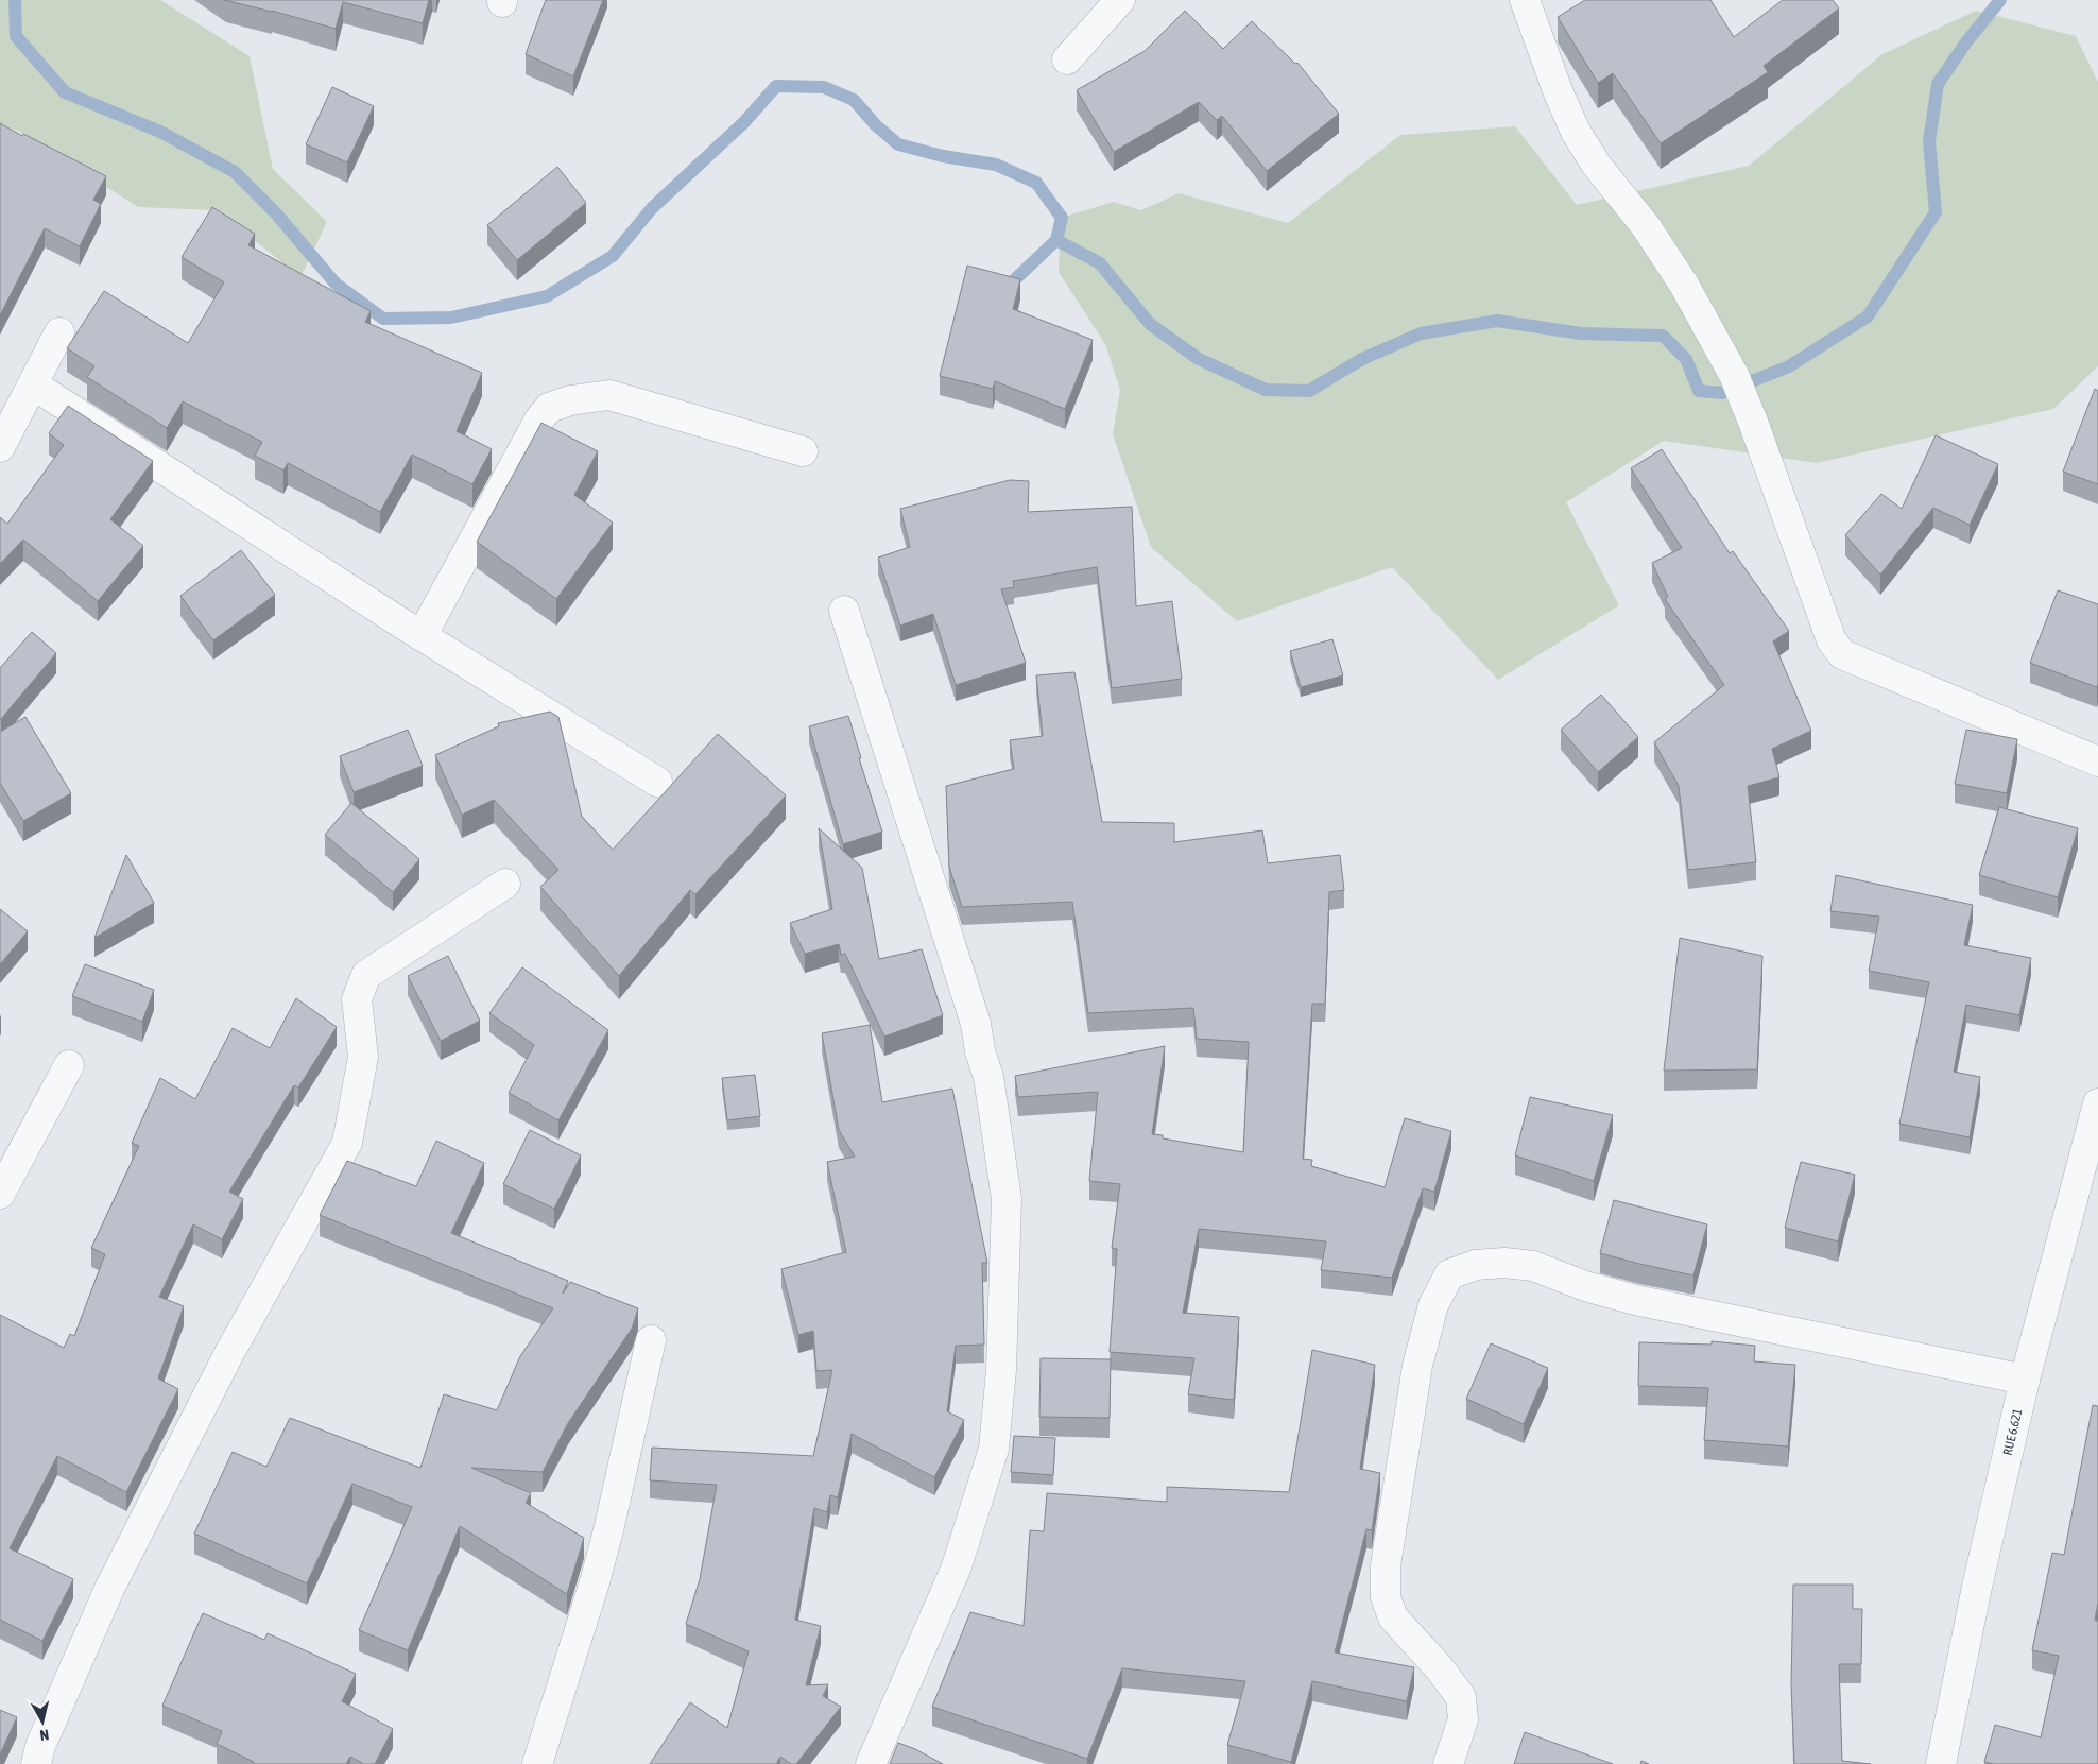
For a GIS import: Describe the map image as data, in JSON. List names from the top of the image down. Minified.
{"streets":{"street":["RUE 6.621"]},"north":"bottom"}
